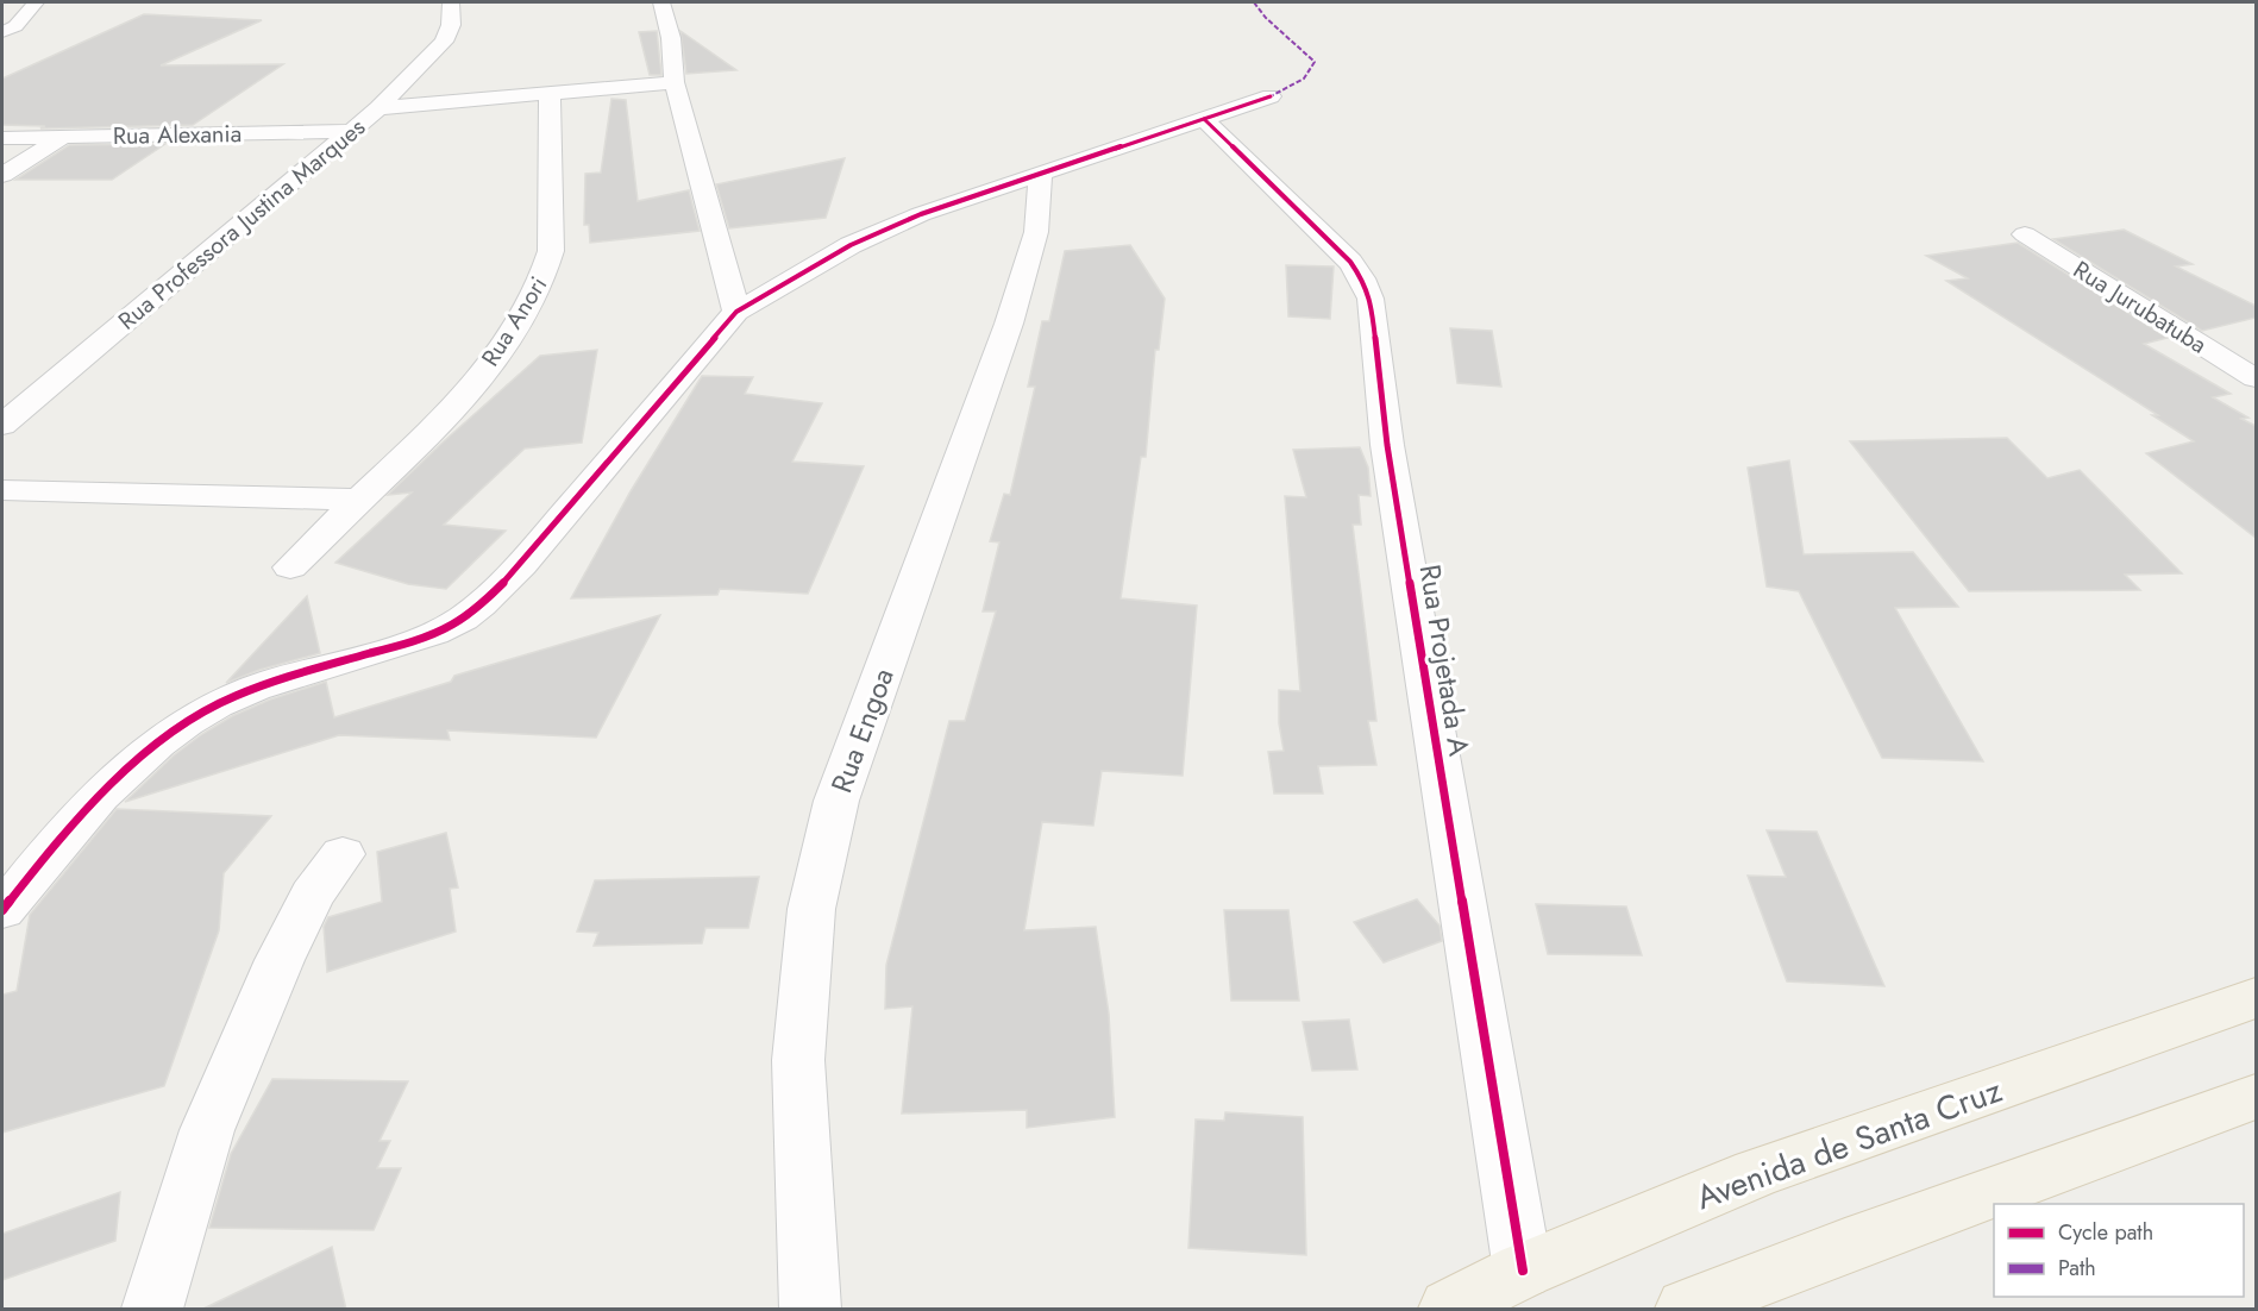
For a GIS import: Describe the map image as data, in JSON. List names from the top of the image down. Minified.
{"streets":{"main road":["Avenida de Santa Cruz"],"street":["Rua Alexania","Rua Professora Justina Marques","Rua Jurubatuba","Rua Anori","Rua Projetada A","Rua Engoa"]},"crossings":[["Rua Alexania","Rua Professora Justina Marques"],["Rua Projetada A","Avenida de Santa Cruz"]],"legend":["Cycle path","Path"]}
